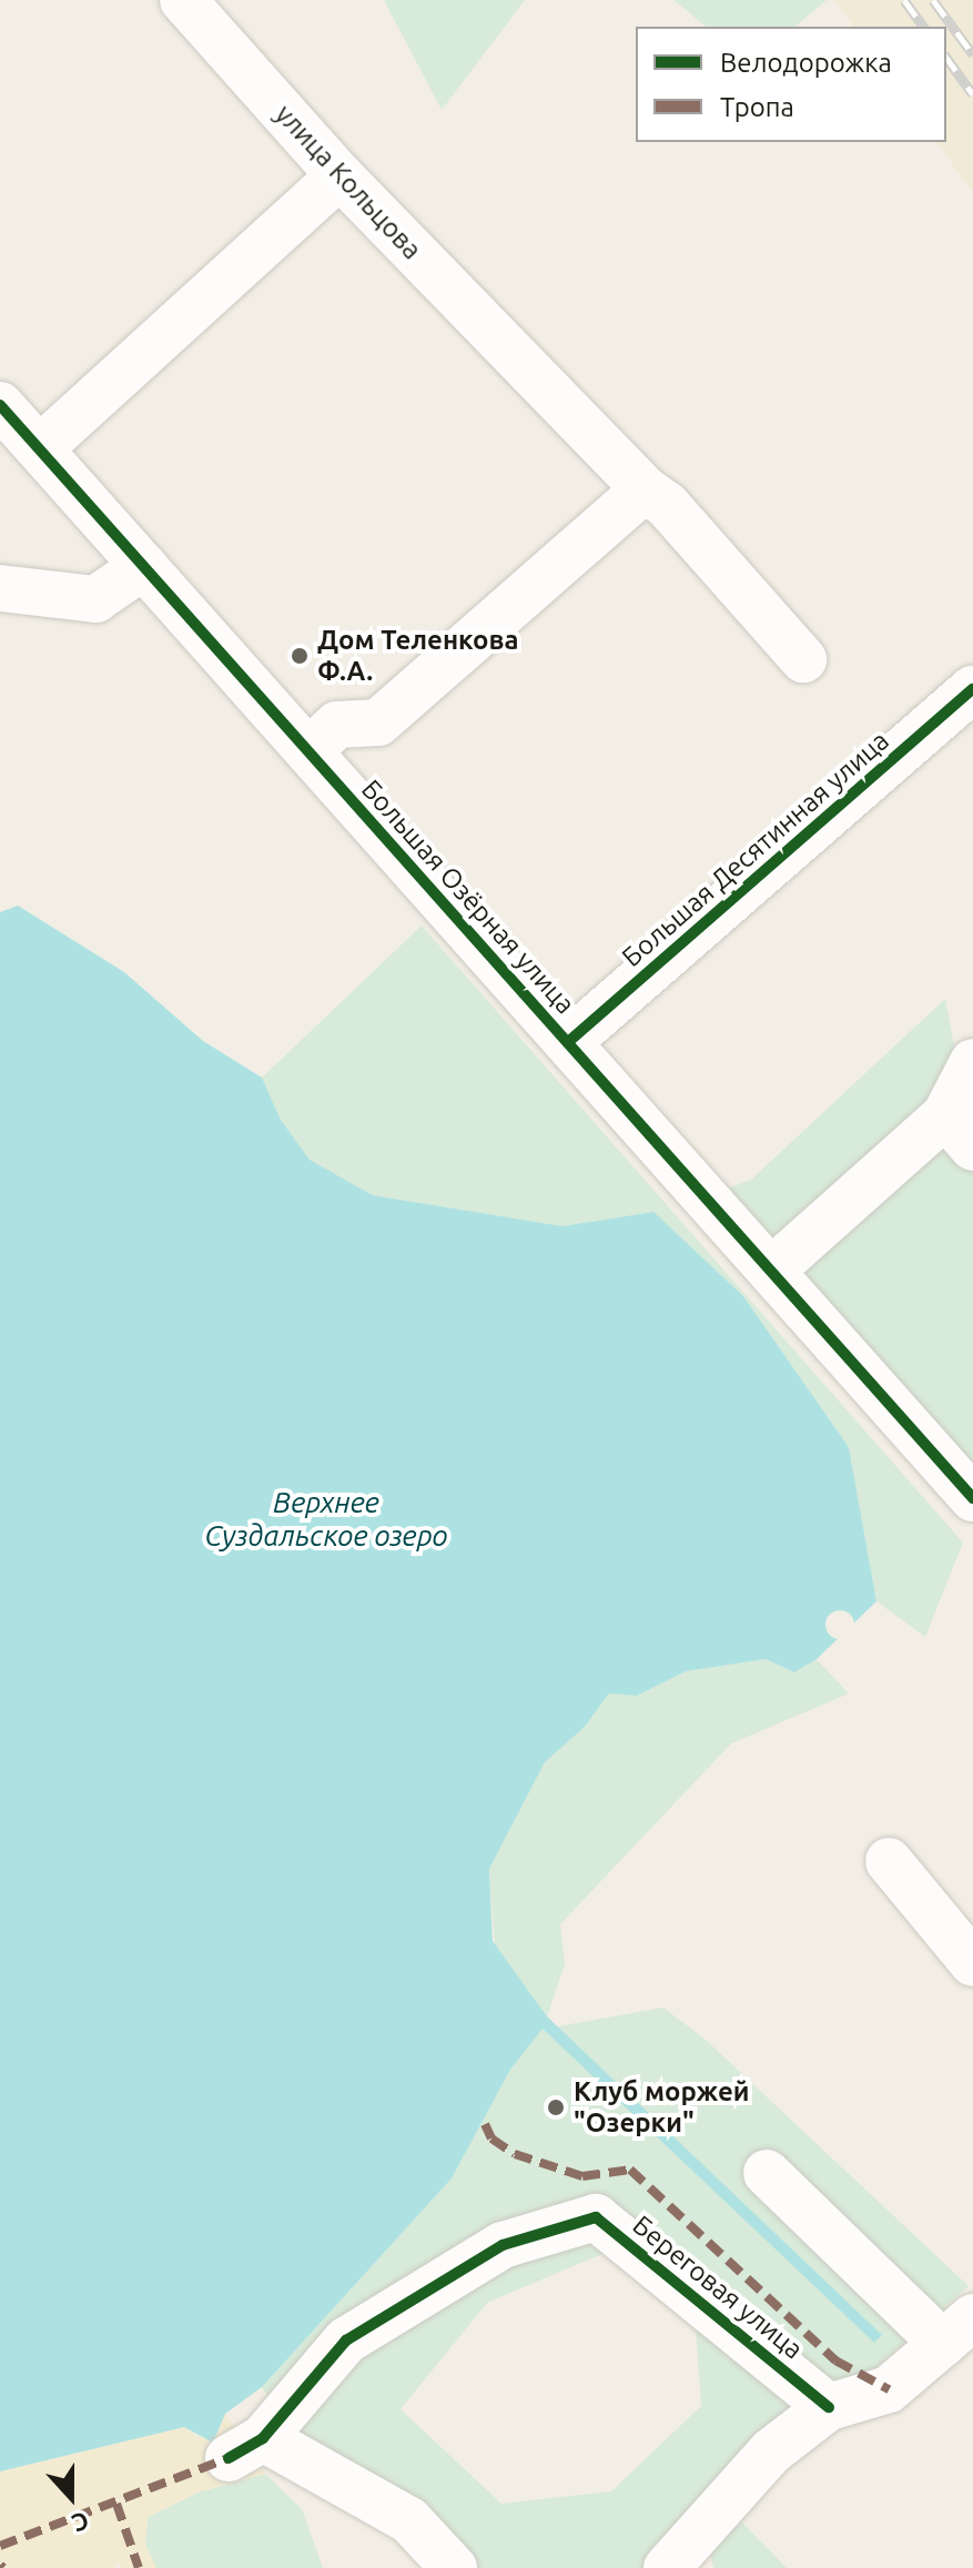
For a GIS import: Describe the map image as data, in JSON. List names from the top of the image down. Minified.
{"streets":{"street":["улица Кольцова","Большая Десятинная улица","Большая Озёрная улица","Береговая улица"]},"crossings":[["Большая Десятинная улица","Большая Озёрная улица"]],"water":["Верхнее Суздальское озеро"],"places":["Дом Теленкова Ф.А.","Клуб моржей \"Озерки\""],"legend":["Велодорожка","Тропа"],"north":"bottom"}
